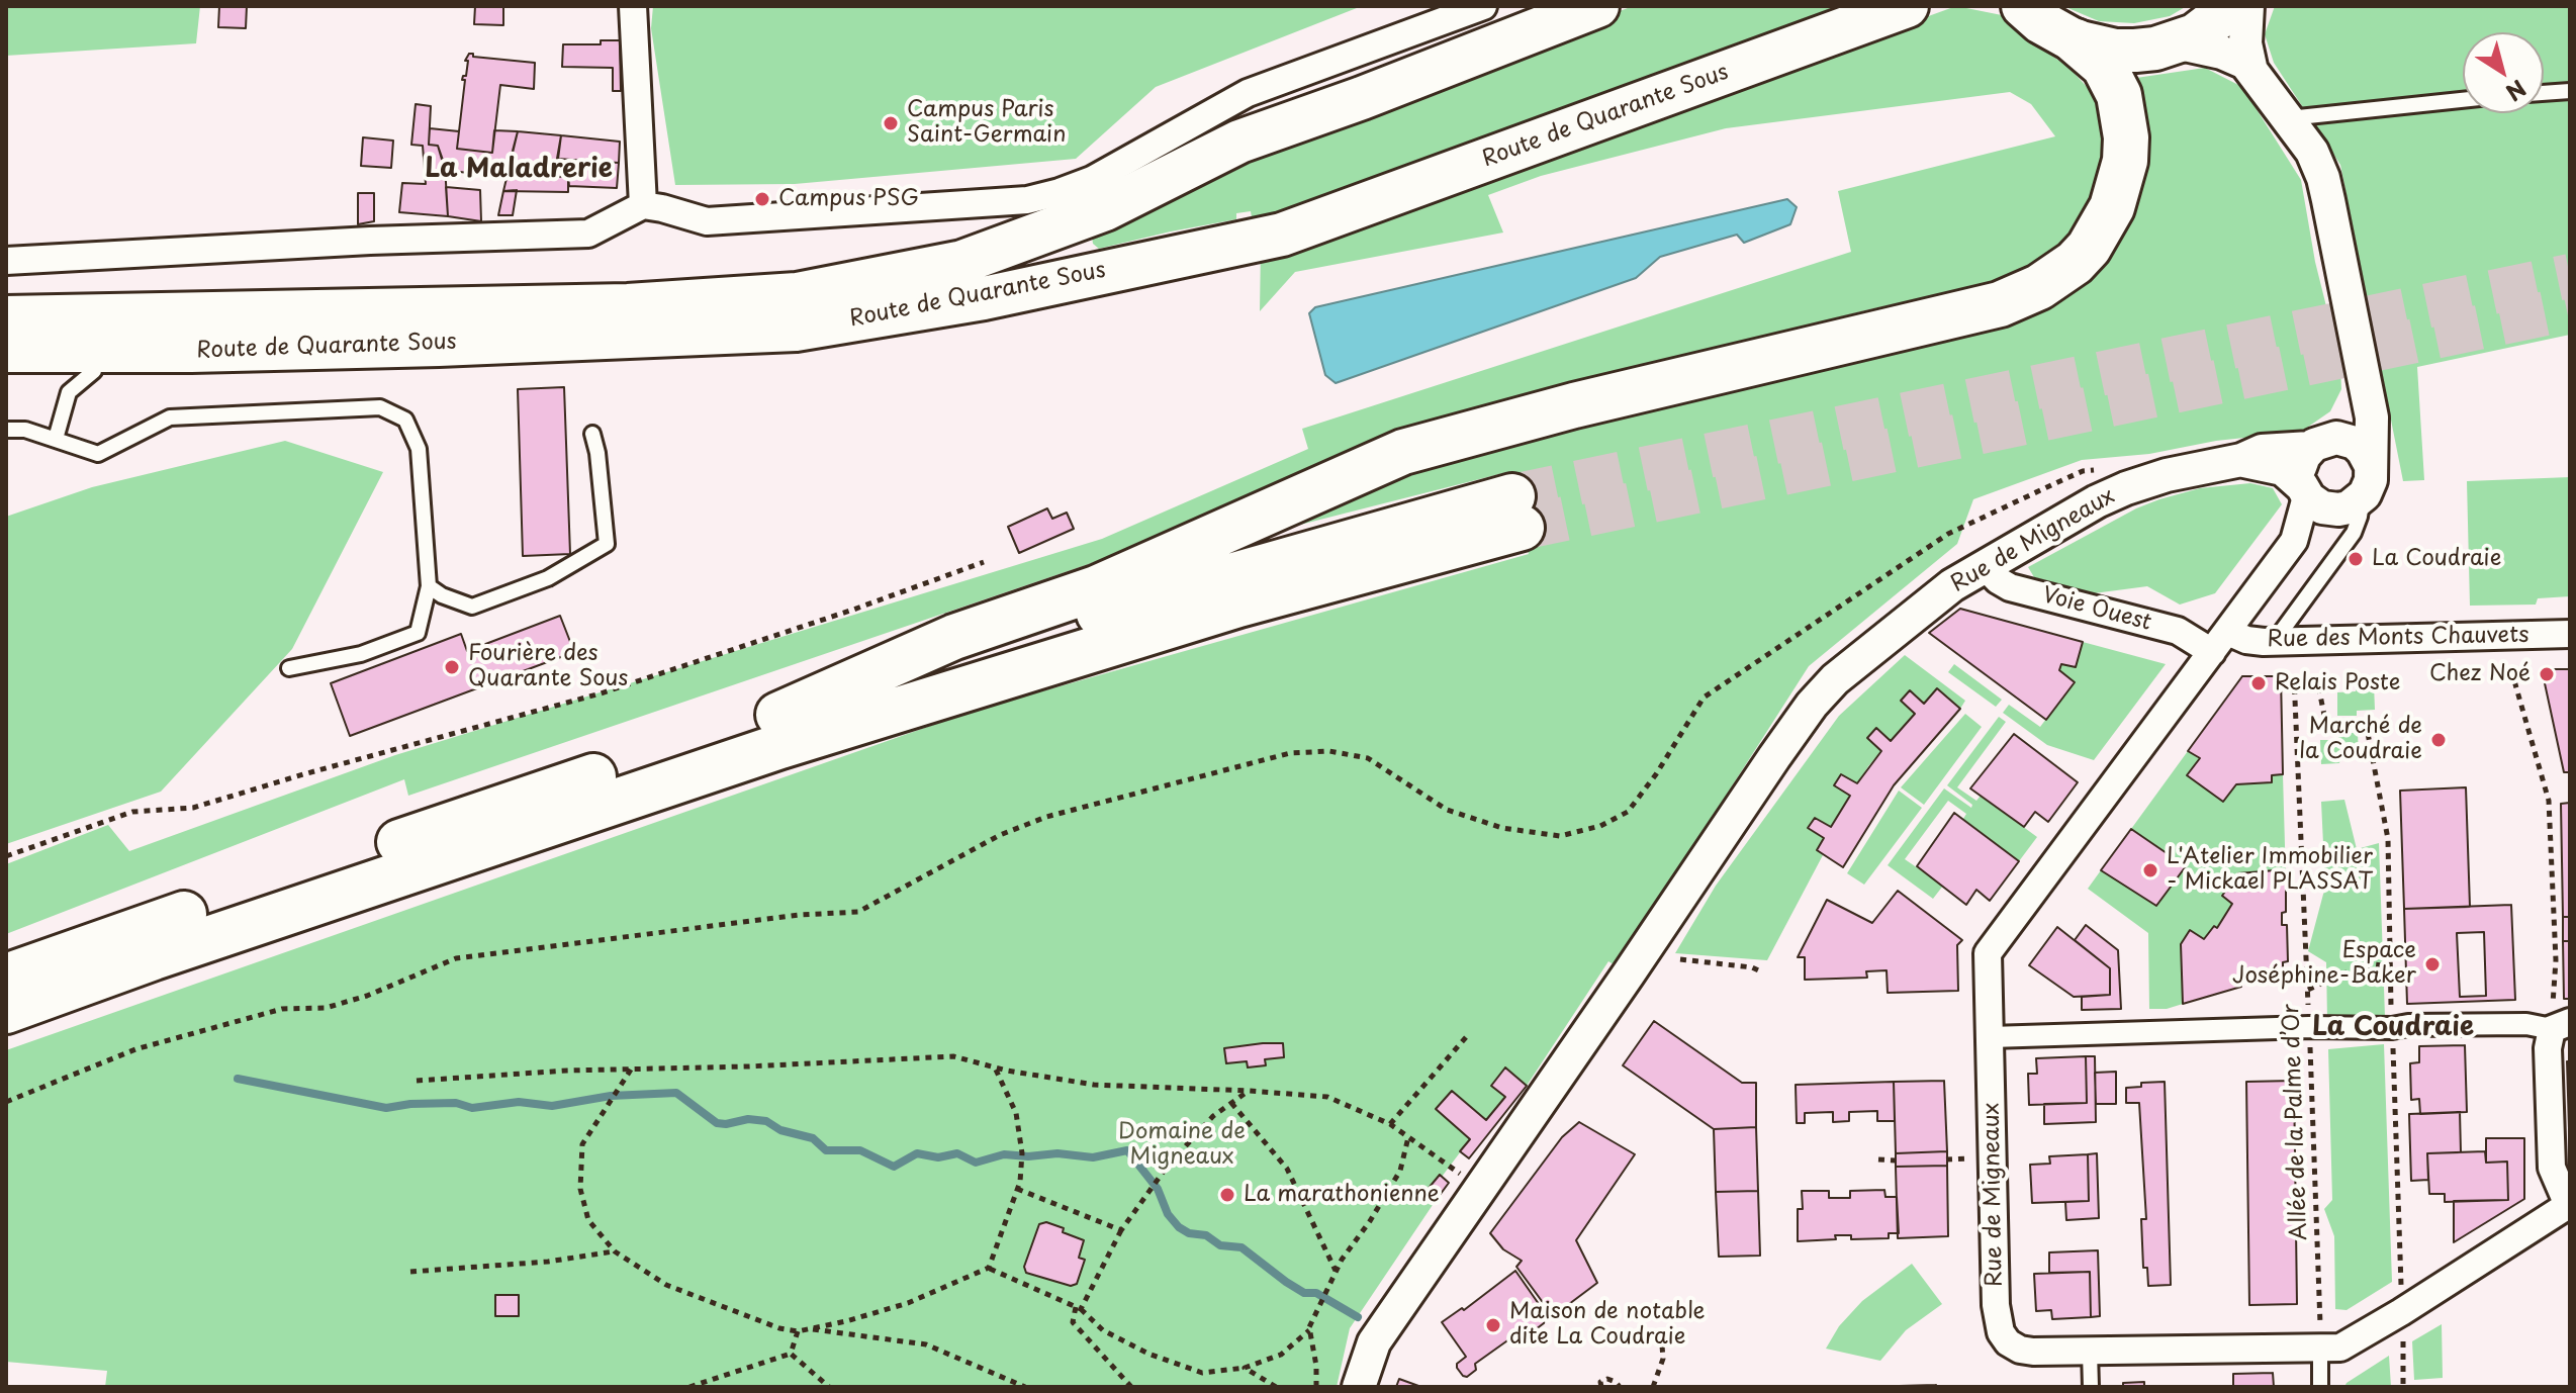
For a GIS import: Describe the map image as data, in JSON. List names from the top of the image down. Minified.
{"streets":{"main road":["Route de Quarante Sous"],"street":["Rue de Migneaux","Voie Ouest","Rue des Monts Chauvets"],"path":["Allée de la Palme d’Or"]},"crossings":[["Rue de Migneaux","Voie Ouest"],["Rue de Migneaux","Rue des Monts Chauvets"],["Rue de Migneaux","Allée de la Palme d’Or"],["Voie Ouest","Rue des Monts Chauvets"]],"districts":["La Maladrerie","La Coudraie"],"parks":["Domaine de Migneaux"],"places":["Campus Paris Saint-Germain","Campus PSG","La Coudraie","Fourière des Quarante Sous","Chez Noé","Relais Poste","Marché de la Coudraie","L'Atelier Immobilier - Mickael PLASSAT","Espace Joséphine-Baker","La marathonienne","Maison de notable dite La Coudraie"],"north":"bottom right"}
